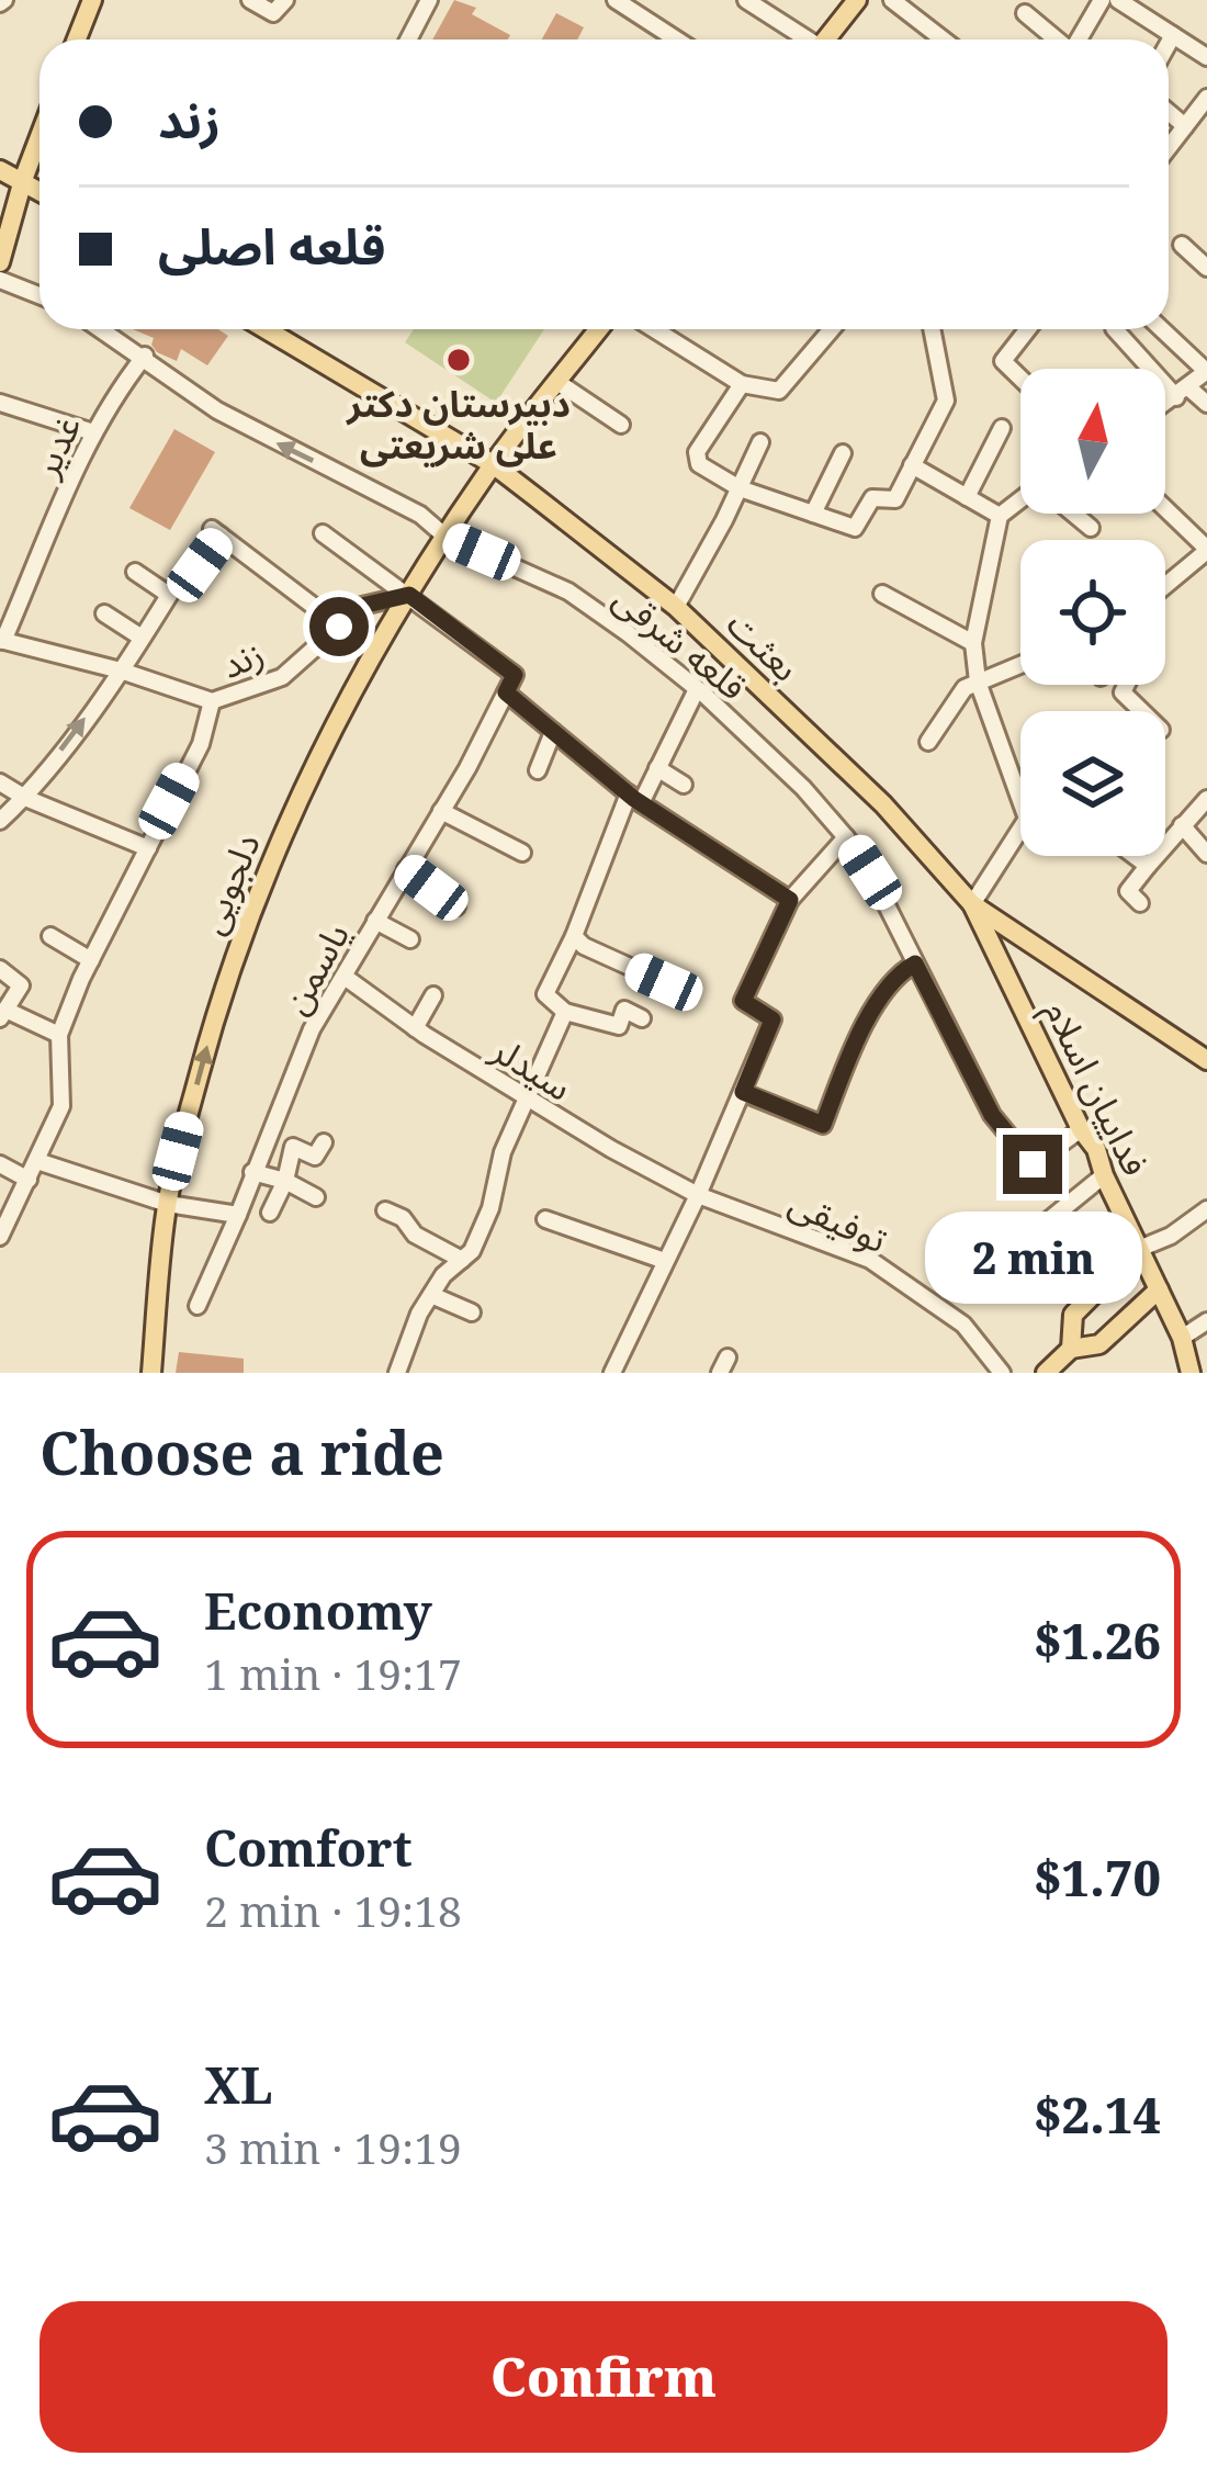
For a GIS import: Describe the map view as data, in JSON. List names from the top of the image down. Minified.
{"streets":{"main road":["بعثت","دلجویی","فداییان اسلام"],"street":["غدیر","قلعه شرقی","زند","یاسمن","سیدلر","توفیقی"]},"crossings":[["غدیر","قلعه شرقی"],["غدیر","زند"],["قلعه شرقی","دلجویی"],["قلعه شرقی","فداییان اسلام"],["بعثت","دلجویی"],["بعثت","فداییان اسلام"],["زند","دلجویی"],["یاسمن","سیدلر"],["سیدلر","توفیقی"]],"one_way":["دلجویی"],"places":["دبیرستان دکتر علی شریعتی"],"north":"top","page":{"banner":["زند","قلعه اصلی"],"bubble":"2 min","heading":"Choose a ride","list":[{"name":"Economy","note":"1 min · 19:17","value":"$1.26"},{"name":"Comfort","note":"2 min · 19:18","value":"$1.70"},{"name":"XL","note":"3 min · 19:19","value":"$2.14"}],"buttons":"Confirm"}}
